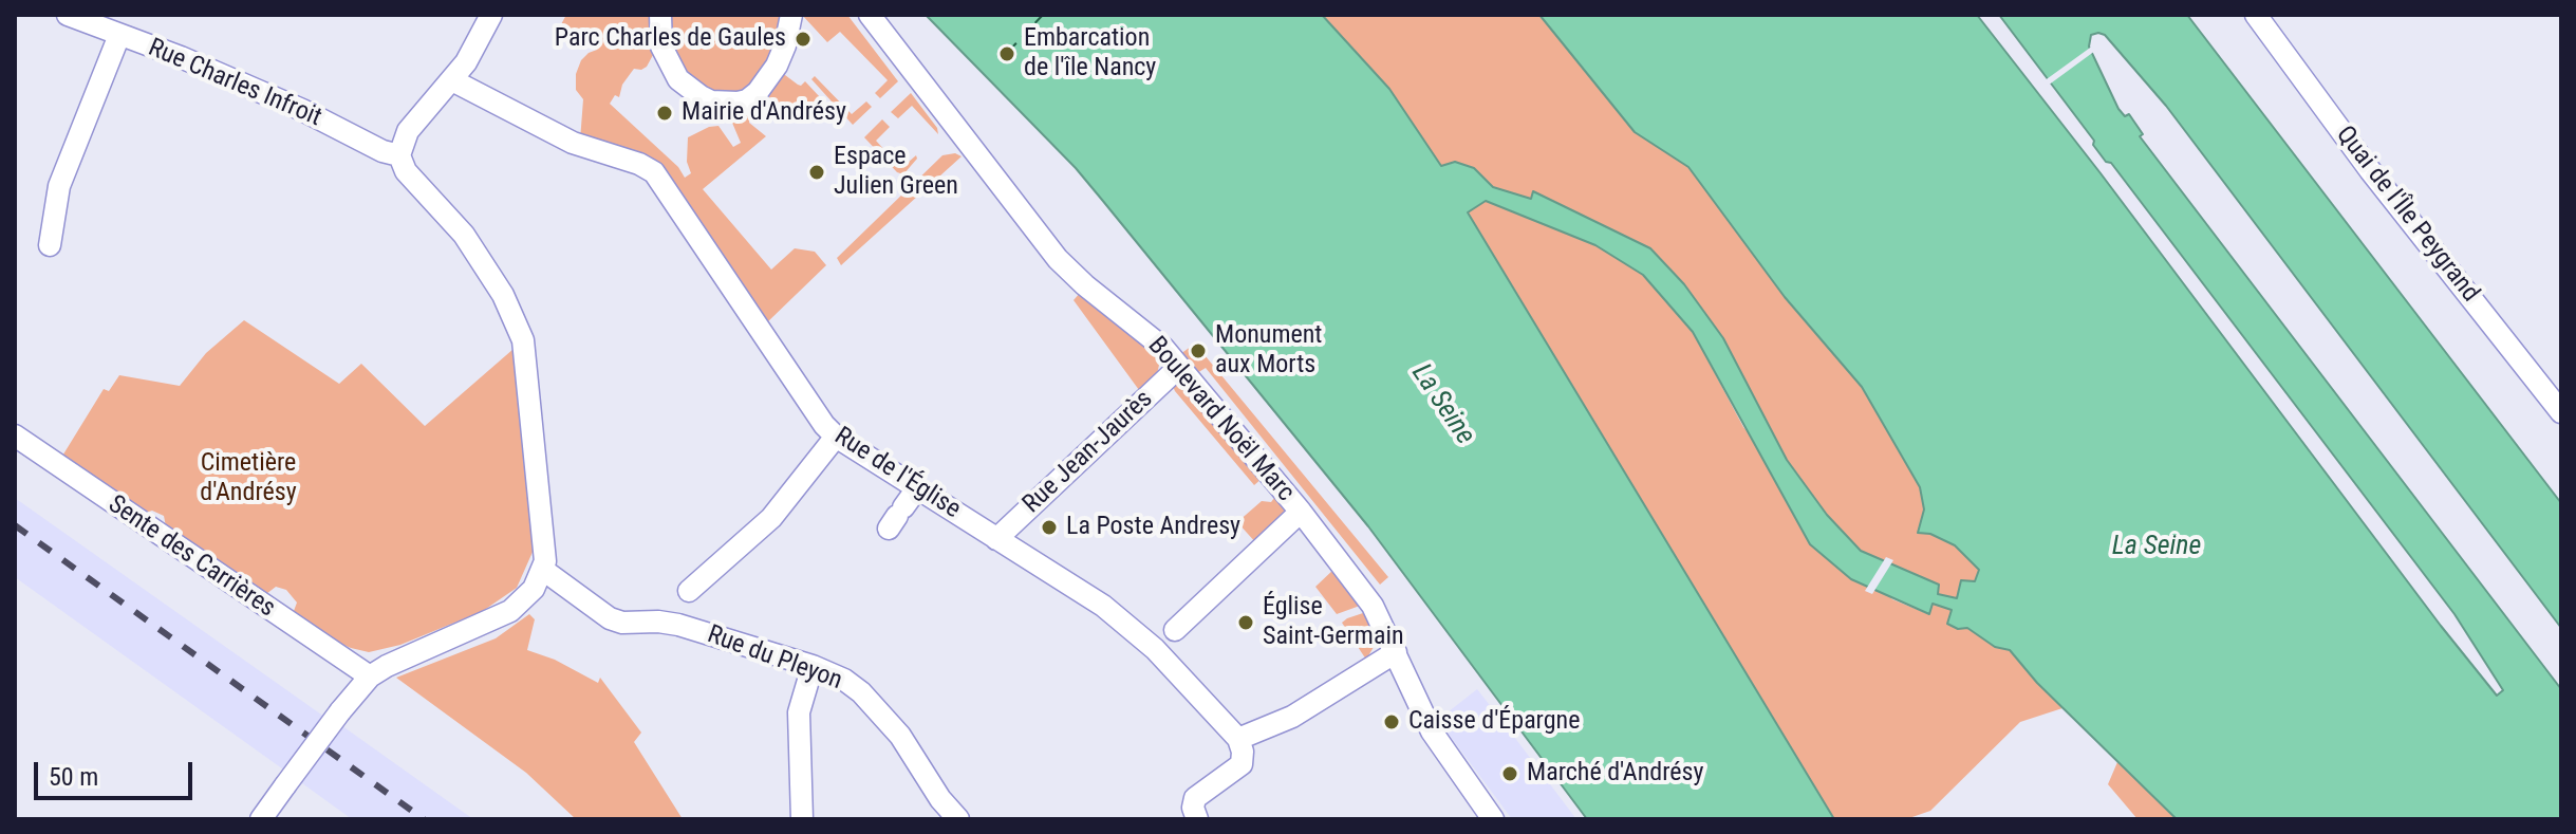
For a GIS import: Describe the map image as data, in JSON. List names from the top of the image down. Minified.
{"streets":{"street":["Rue Charles Infroit","Quai de l'Île Peygrand","Boulevard Noël Marc","Rue Jean-Jaurès","Rue de l'Église","Sente des Carrières","Rue du Pleyon"]},"crossings":[["Boulevard Noël Marc","Rue Jean-Jaurès"],["Rue Jean-Jaurès","Rue de l'Église"]],"water":["La Seine"],"parks":["Cimetière d'Andrésy"],"places":["Parc Charles de Gaules","Embarcation de l'île Nancy","Mairie d'Andrésy","Espace Julien Green","Monument aux Morts","La Poste Andresy","Église Saint-Germain","Caisse d'Épargne","Marché d'Andrésy"],"scale_bar":"50 m"}
